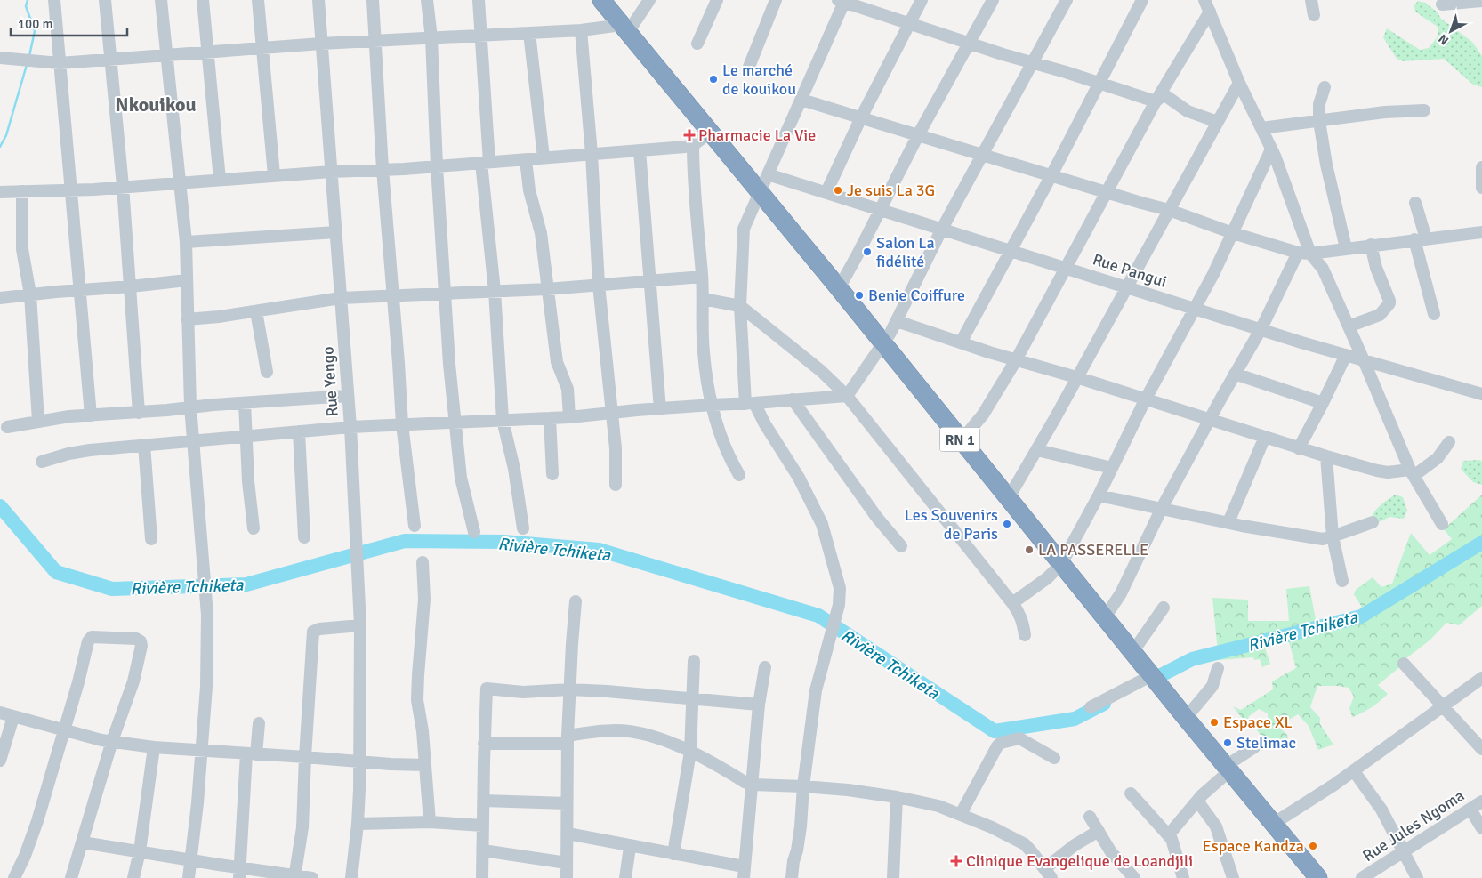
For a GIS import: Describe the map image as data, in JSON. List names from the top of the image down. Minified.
{"streets":{"highway":["RN 1"],"street":["Rue Pangui","Rue Yengo","Rue Jules Ngoma"]},"districts":["Nkouikou"],"water":["Rivière Tchiketa"],"places":{"other":["Le marché de kouikou","Je suis La 3G","Salon La fidélité","Benie Coiffure","Les Souvenirs de Paris","LA PASSERELLE","Espace XL","Stelimac","Espace Kandza"],"health":["Pharmacie La Vie","Clinique Evangelique de Loandjili"]},"scale_bar":"100 m","north":"bottom left"}
